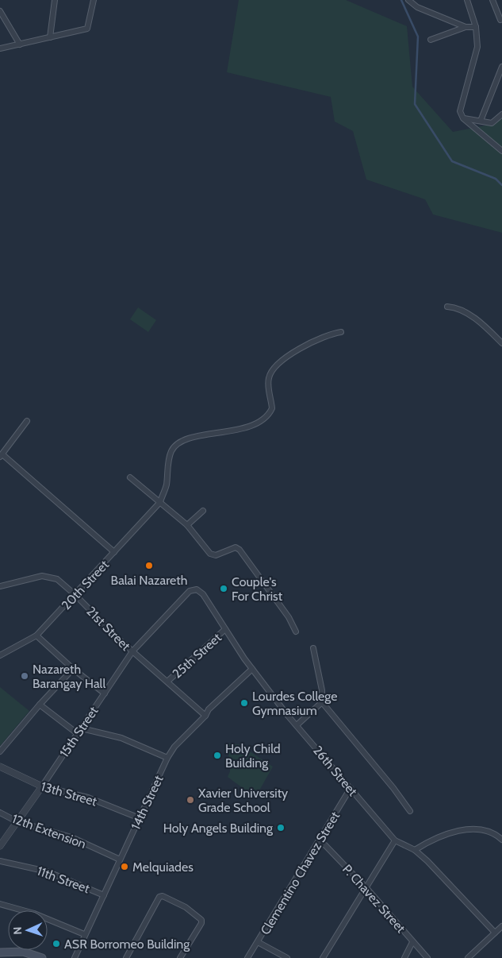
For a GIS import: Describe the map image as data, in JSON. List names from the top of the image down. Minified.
{"streets":{"street":["20th Street","21st Street","25th Street","15th Street","26th Street","13th Street","14th Street","12th Extension","Clementino Chavez Street","11th Street","P. Chavez Street"]},"crossings":[["20th Street","21st Street"],["21st Street","25th Street"],["21st Street","15th Street"],["21st Street","14th Street"],["25th Street","26th Street"],["15th Street","26th Street"],["15th Street","13th Street"],["15th Street","12th Extension"],["26th Street","14th Street"],["26th Street","Clementino Chavez Street"],["13th Street","14th Street"],["14th Street","12th Extension"],["14th Street","11th Street"],["Clementino Chavez Street","P. Chavez Street"]],"places":["Balai Nazareth","Couple's For Christ","Nazareth Barangay Hall","Lourdes College Gymnasium","Holy Child Building","Xavier University Grade School","Holy Angels Building","Melquiades","ASR Borromeo Building"],"north":"left"}
